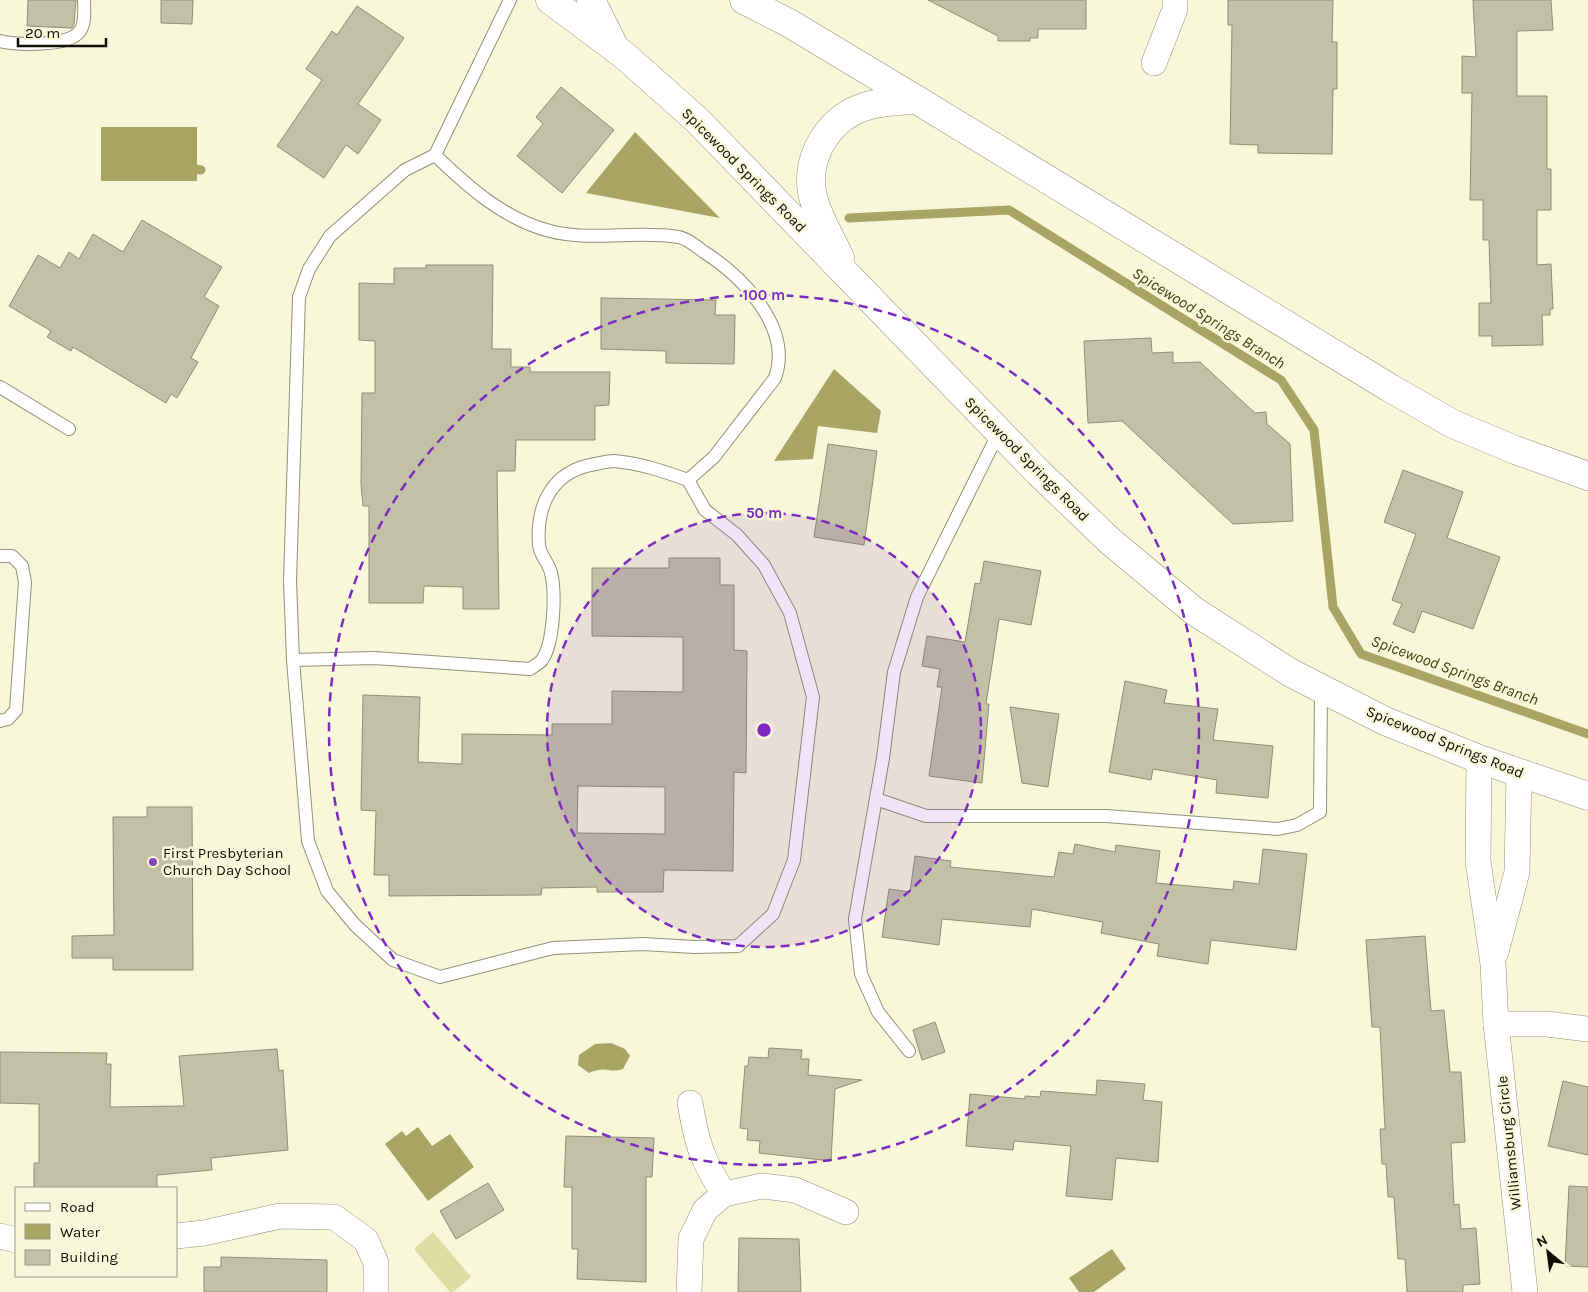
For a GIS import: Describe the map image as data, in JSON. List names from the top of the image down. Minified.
{"streets":{"main road":["Spicewood Springs Road"],"street":["Williamsburg Circle"]},"crossings":[["Spicewood Springs Road","Williamsburg Circle"]],"water":["Spicewood Springs Branch"],"places":["First Presbyterian Church Day School"],"legend":["Road","Water","Building"],"scale_bar":"20 m","north":"top left","rings":["100 m","50 m"]}
